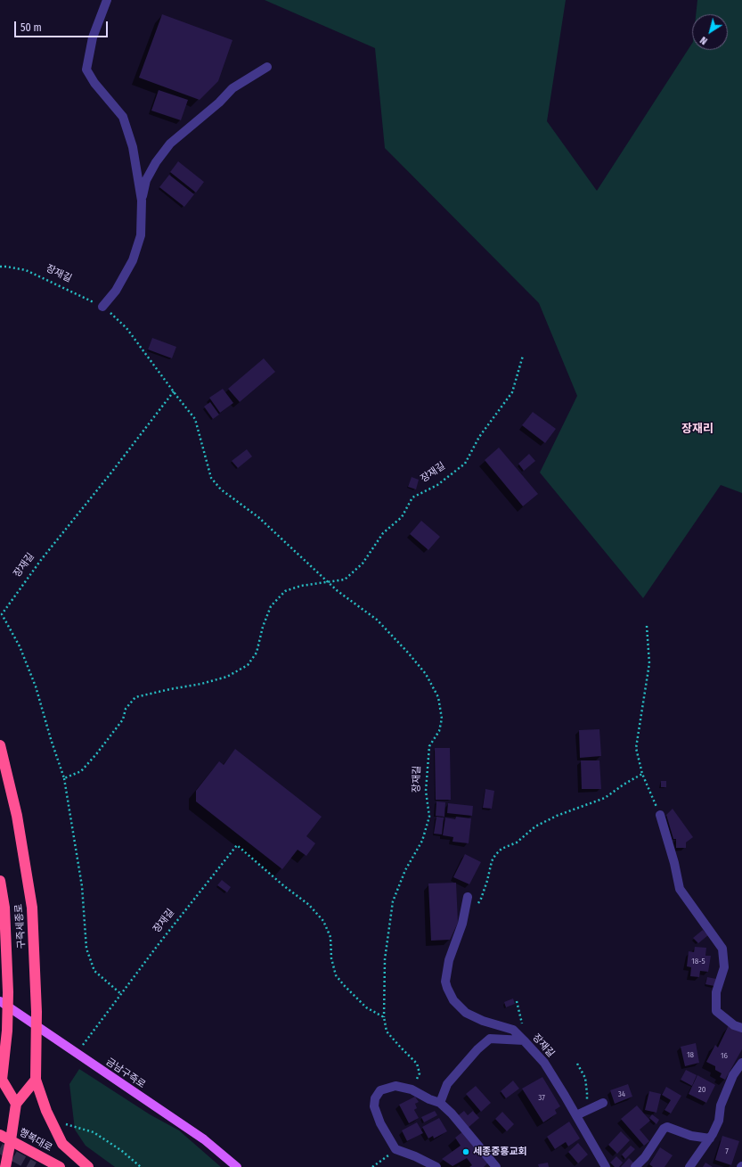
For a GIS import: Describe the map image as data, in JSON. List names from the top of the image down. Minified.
{"streets":{"highway":["구즉세종로","행복대로"],"main road":["금남구즉로"],"street":["장재길"]},"crossings":[["장재길","금남구즉로"]],"districts":["장재리"],"places":["세종중흥교회"],"house_numbers":["18-5","18","16","20","34","37","7"],"scale_bar":"50 m","north":"bottom left"}
